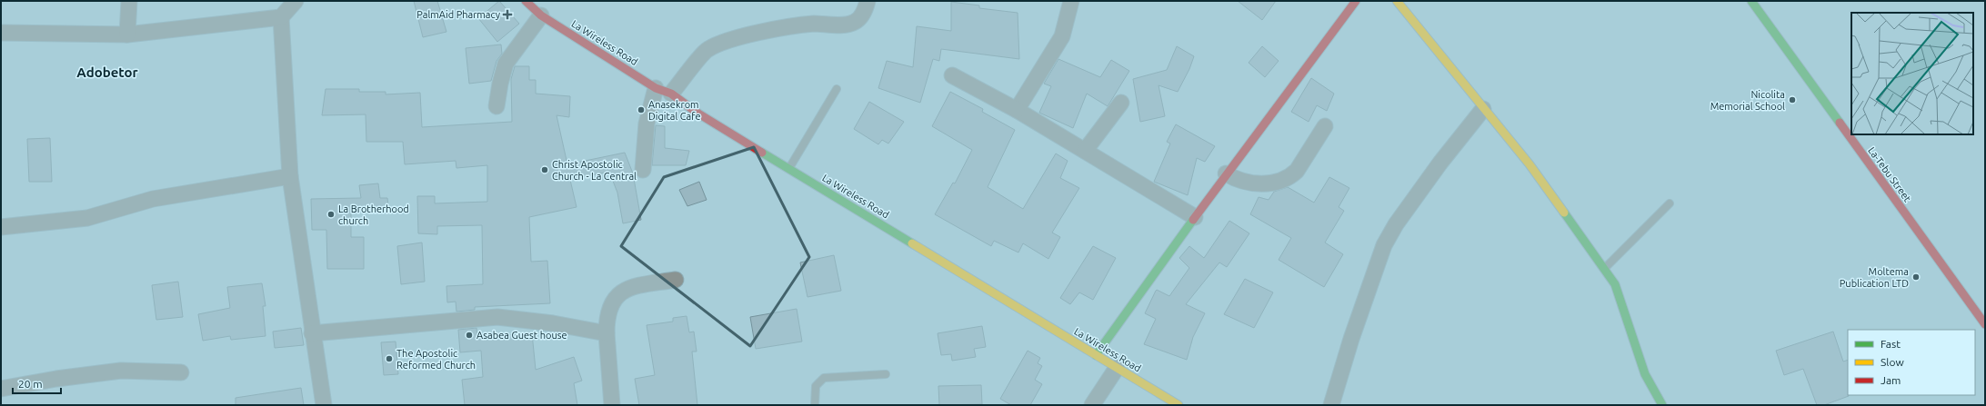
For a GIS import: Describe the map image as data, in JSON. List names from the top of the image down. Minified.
{"streets":{"street":["La Wireless Road","La-Tebu Street"]},"districts":["Adobetor"],"places":{"health":["PalmAid Pharmacy"],"other":["Nicolita Memorial School","Anasekrom Digital Cafe","Christ Apostolic Church - La Central","La Brotherhood church","Moltema Publication LTD","Asabea Guest house","The Apostolic Reformed Church"]},"legend":["Fast","Slow","Jam"],"scale_bar":"20 m"}
